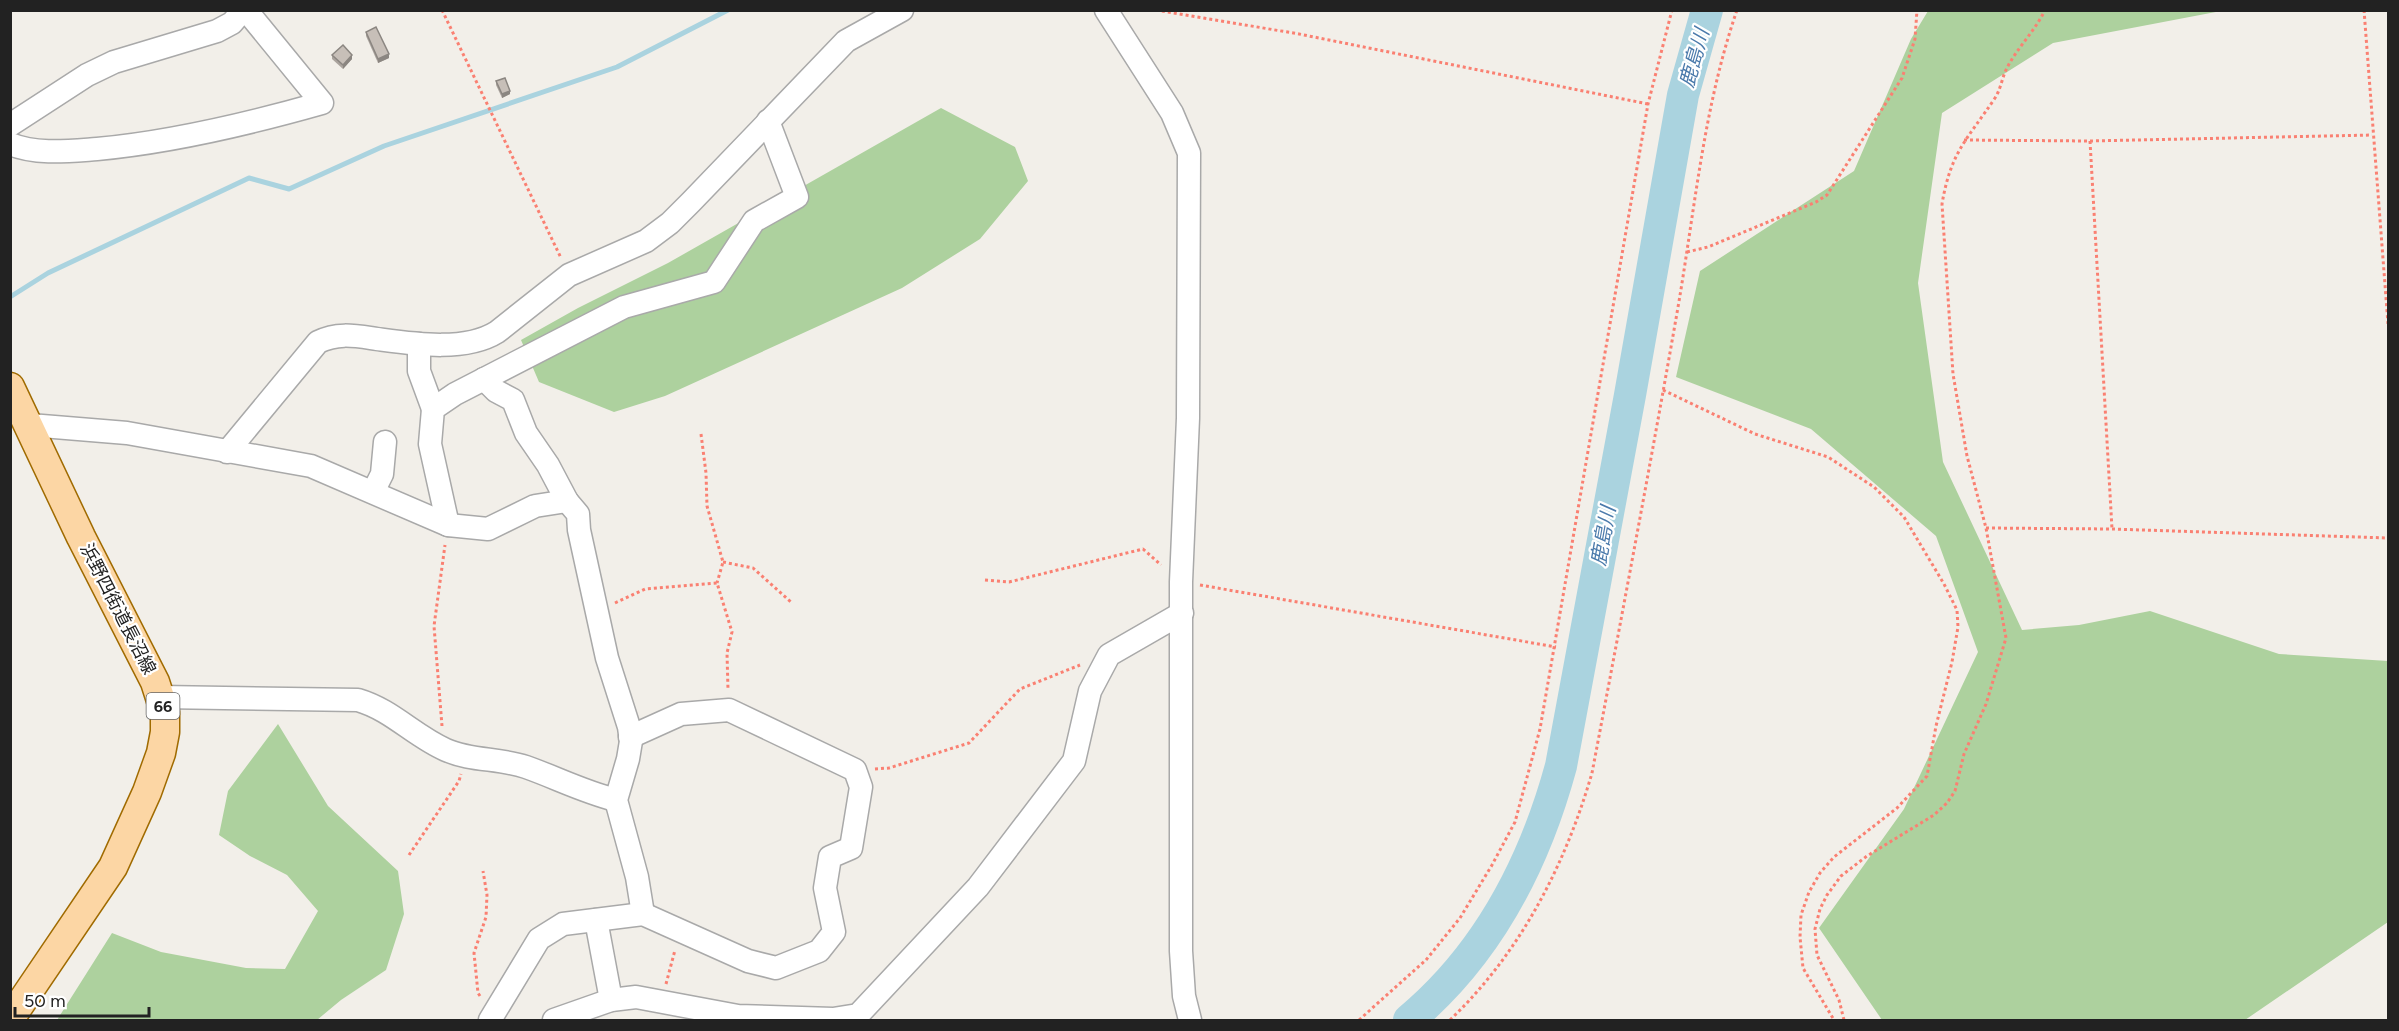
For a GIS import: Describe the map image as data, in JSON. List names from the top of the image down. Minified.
{"streets":{"main road":["浜野四街道長沼線","66"]},"water":["鹿島川"],"scale_bar":"50 m"}
